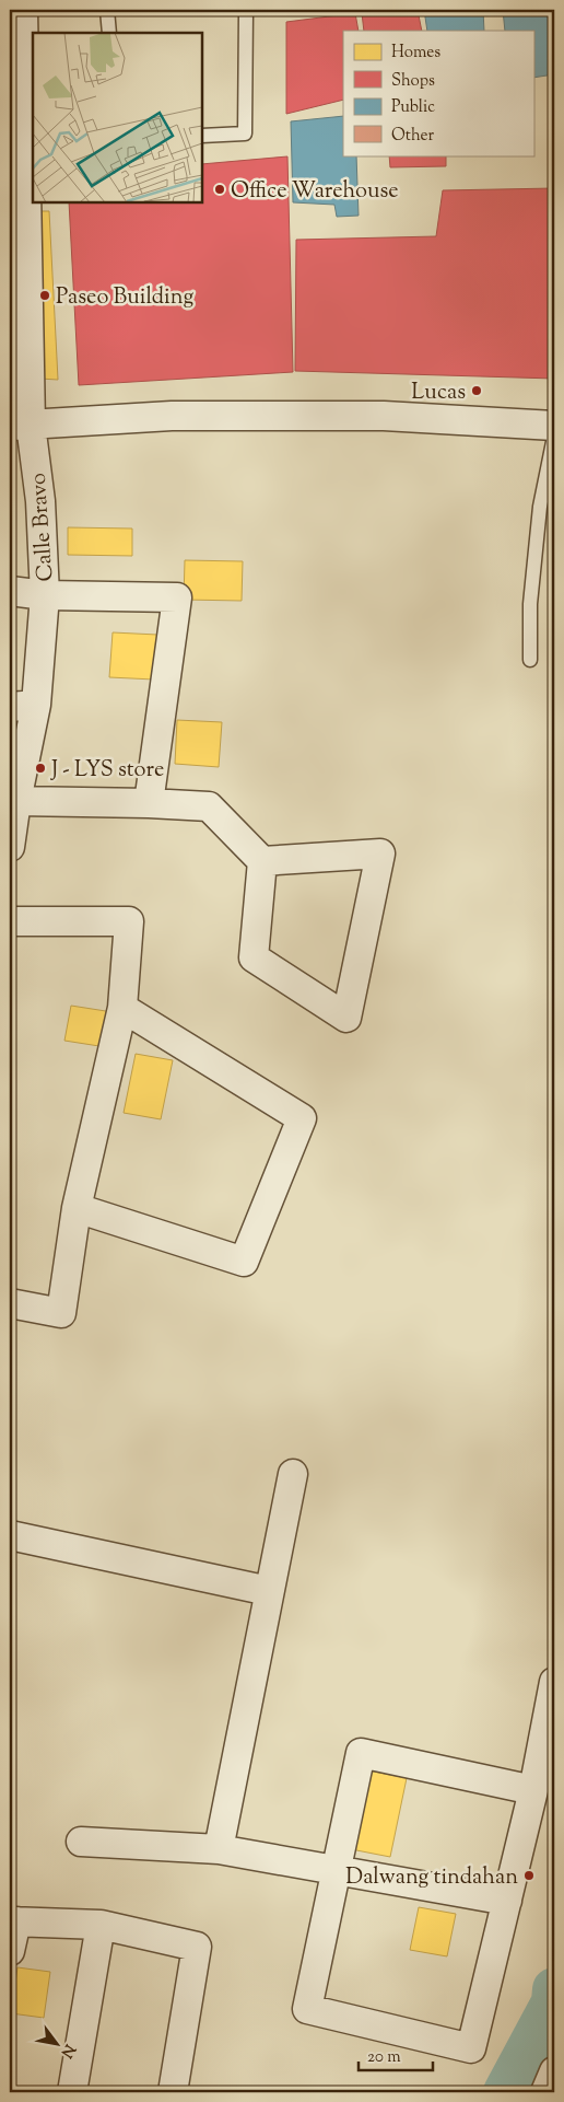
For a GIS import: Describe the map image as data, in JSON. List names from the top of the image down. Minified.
{"streets":{"street":["Calle Bravo"]},"places":["Office Warehouse","Paseo Building","Lucas","J - LYS store","Dalwang tindahan"],"legend":["Homes","Shops","Public","Other"],"scale_bar":"20 m","north":"bottom right"}
